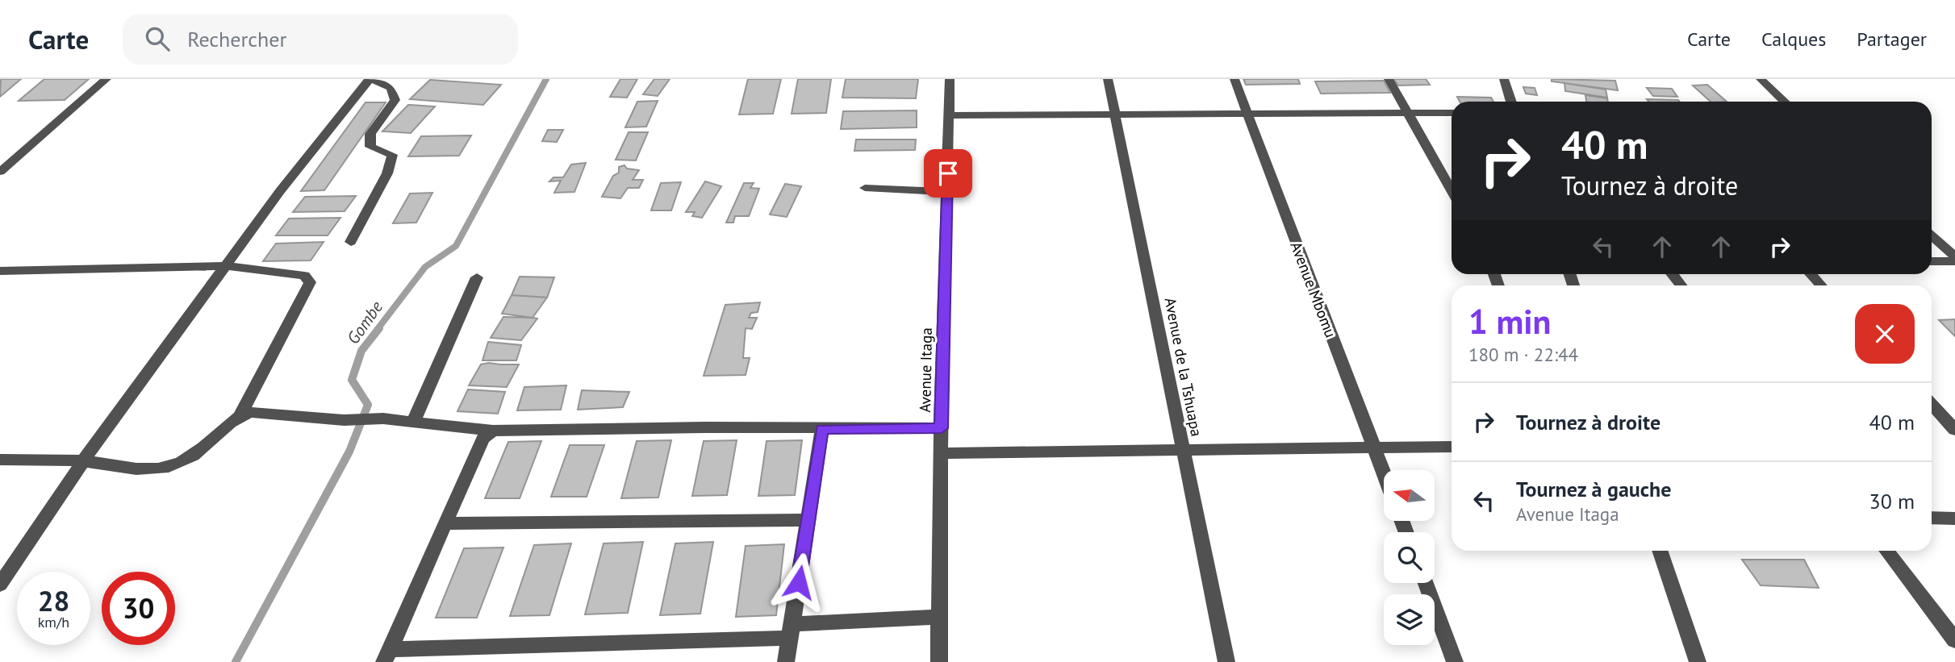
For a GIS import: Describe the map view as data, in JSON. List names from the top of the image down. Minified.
{"streets":{"street":["Avenue Mbomu","Avenue de la Tshuapa","Avenue Itaga"]},"water":["Gombe"],"north":"left","page":{"header":"Carte","search":"Rechercher","nav":["Carte","Calques","Partager"],"turn":["40 m","Tournez à droite"],"heading":["1 min","180 m · 22:44"],"list":[{"name":"Tournez à droite","value":"40 m"},{"name":"Tournez à gauche","note":"Avenue Itaga","value":"30 m"}],"speed":"28 km/h","limit":"30"}}
